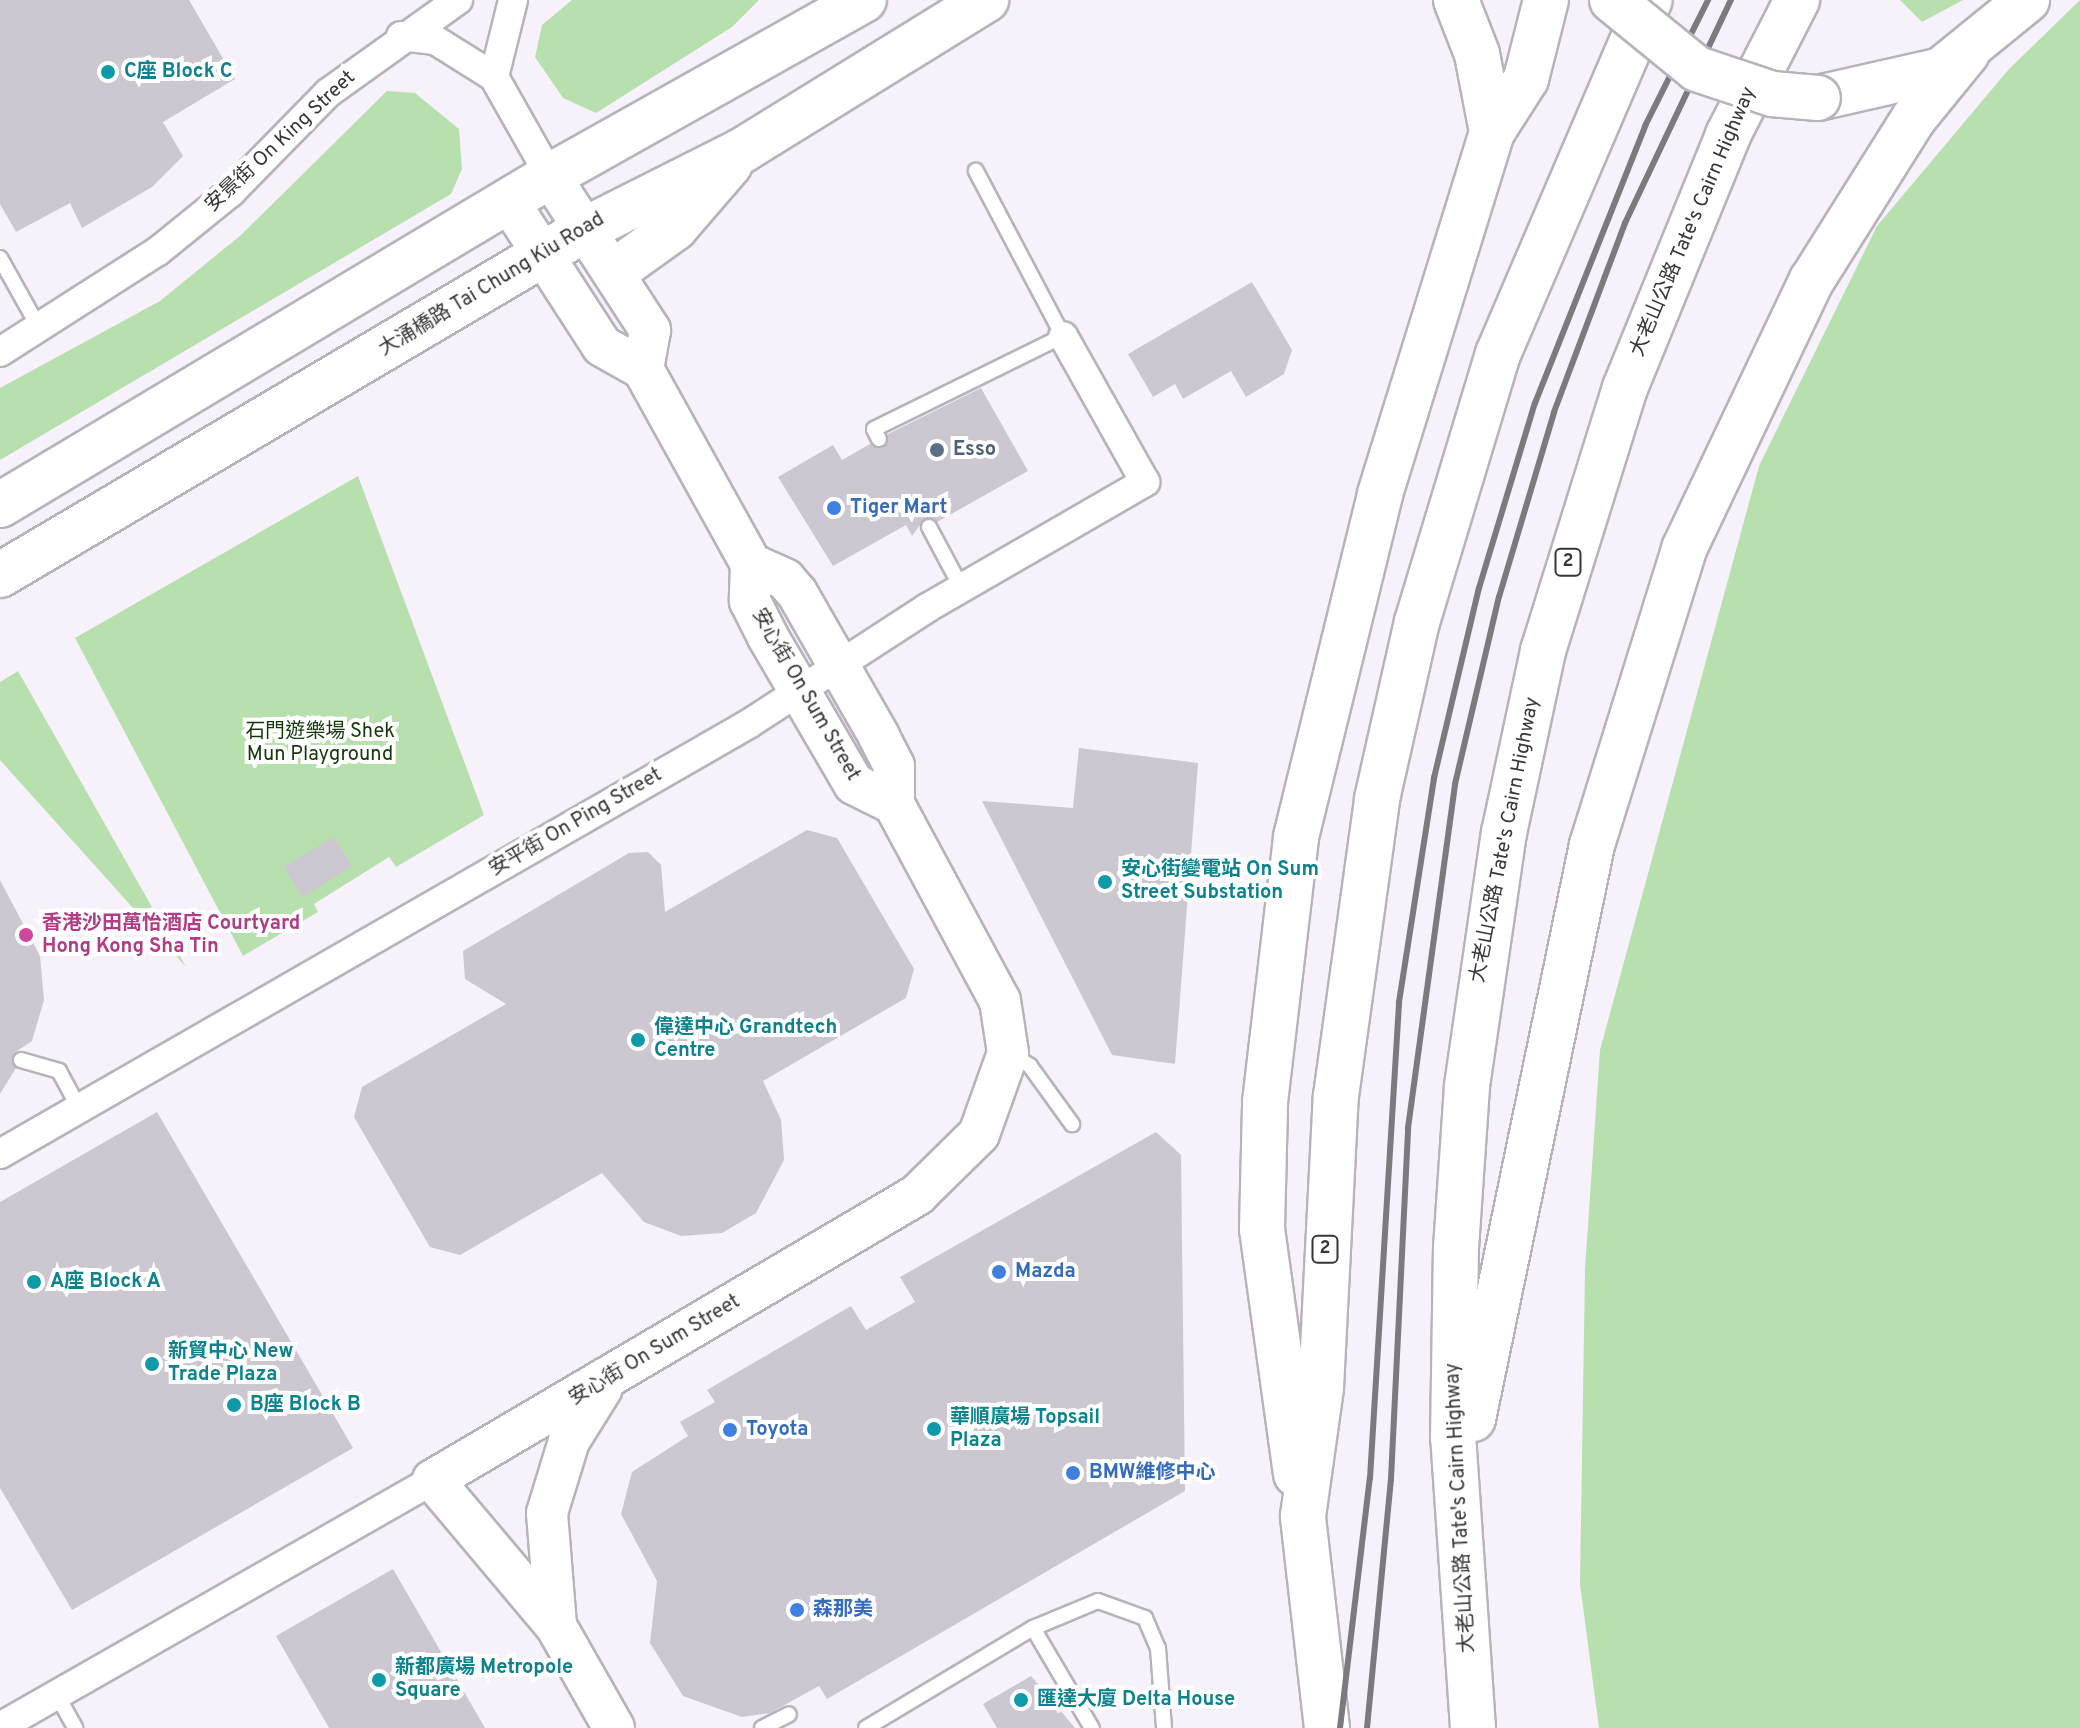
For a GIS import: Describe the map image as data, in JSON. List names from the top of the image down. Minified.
{"streets":{"main road":["大老山公路 Tate's Cairn Highway","大涌橋路 Tai Chung Kiu Road","2"],"street":["安景街 On King Street","安心街 On Sum Street","安平街 On Ping Street"]},"crossings":[["安心街 On Sum Street","安平街 On Ping Street"]],"parks":["石門遊樂場 Shek Mun Playground"],"places":["C座 Block C","Esso","Tiger Mart","安心街變電站 On Sum Street Substation","香港沙田萬怡酒店 Courtyard Hong Kong Sha Tin","偉達中心 Grandtech Centre","Mazda","A座 Block A","新貿中心 New Trade Plaza","B座 Block B","華順廣場 Topsail Plaza","Toyota","BMW維修中心","森那美","新都廣場 Metropole Square","匯達大廈 Delta House"]}
